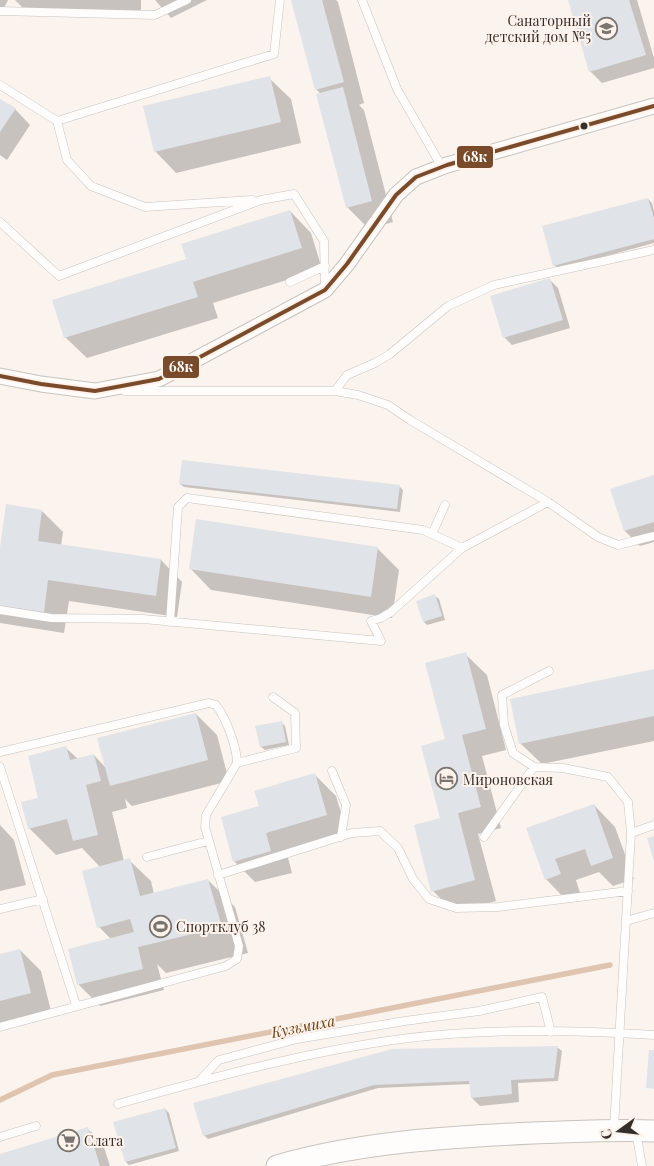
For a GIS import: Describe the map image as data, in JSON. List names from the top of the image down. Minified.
{"water":["Кузьмиха"],"places":{"school or university":["Санаторный детский дом №5"],"hotel":["Мироновская"],"sports":["Спортклуб 38"],"supermarket":["Слата"]},"lines":["transit line 68к"],"north":"left"}
